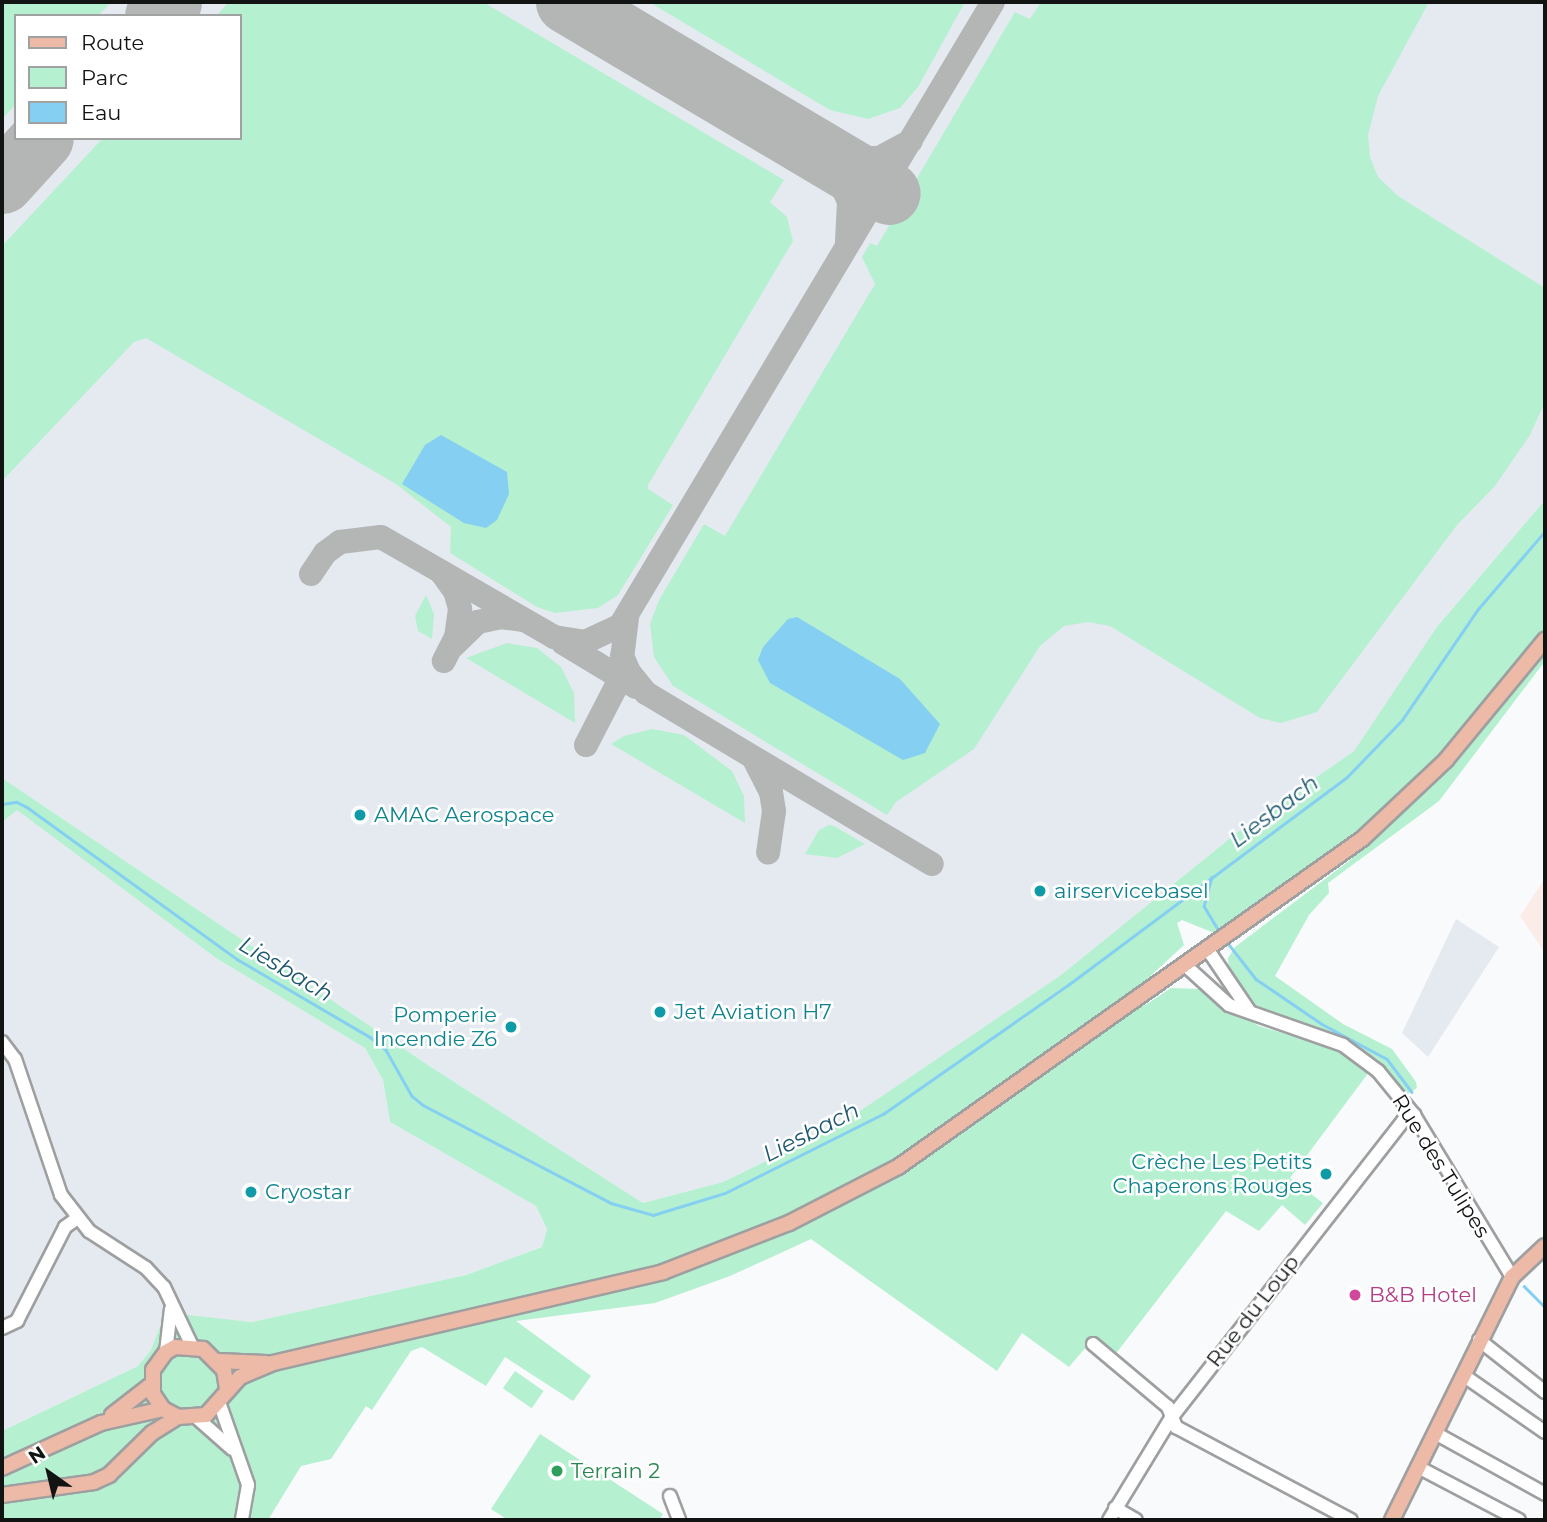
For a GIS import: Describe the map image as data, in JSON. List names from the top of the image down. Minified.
{"streets":{"street":["Rue des Tulipes","Rue du Loup"]},"crossings":[["Rue des Tulipes","Rue du Loup"]],"water":["Liesbach"],"places":["AMAC Aerospace","airservicebasel","Jet Aviation H7","Pomperie Incendie Z6","Crèche Les Petits Chaperons Rouges","Cryostar","B&B Hotel","Terrain 2"],"legend":["Route","Parc","Eau"],"north":"top left"}
